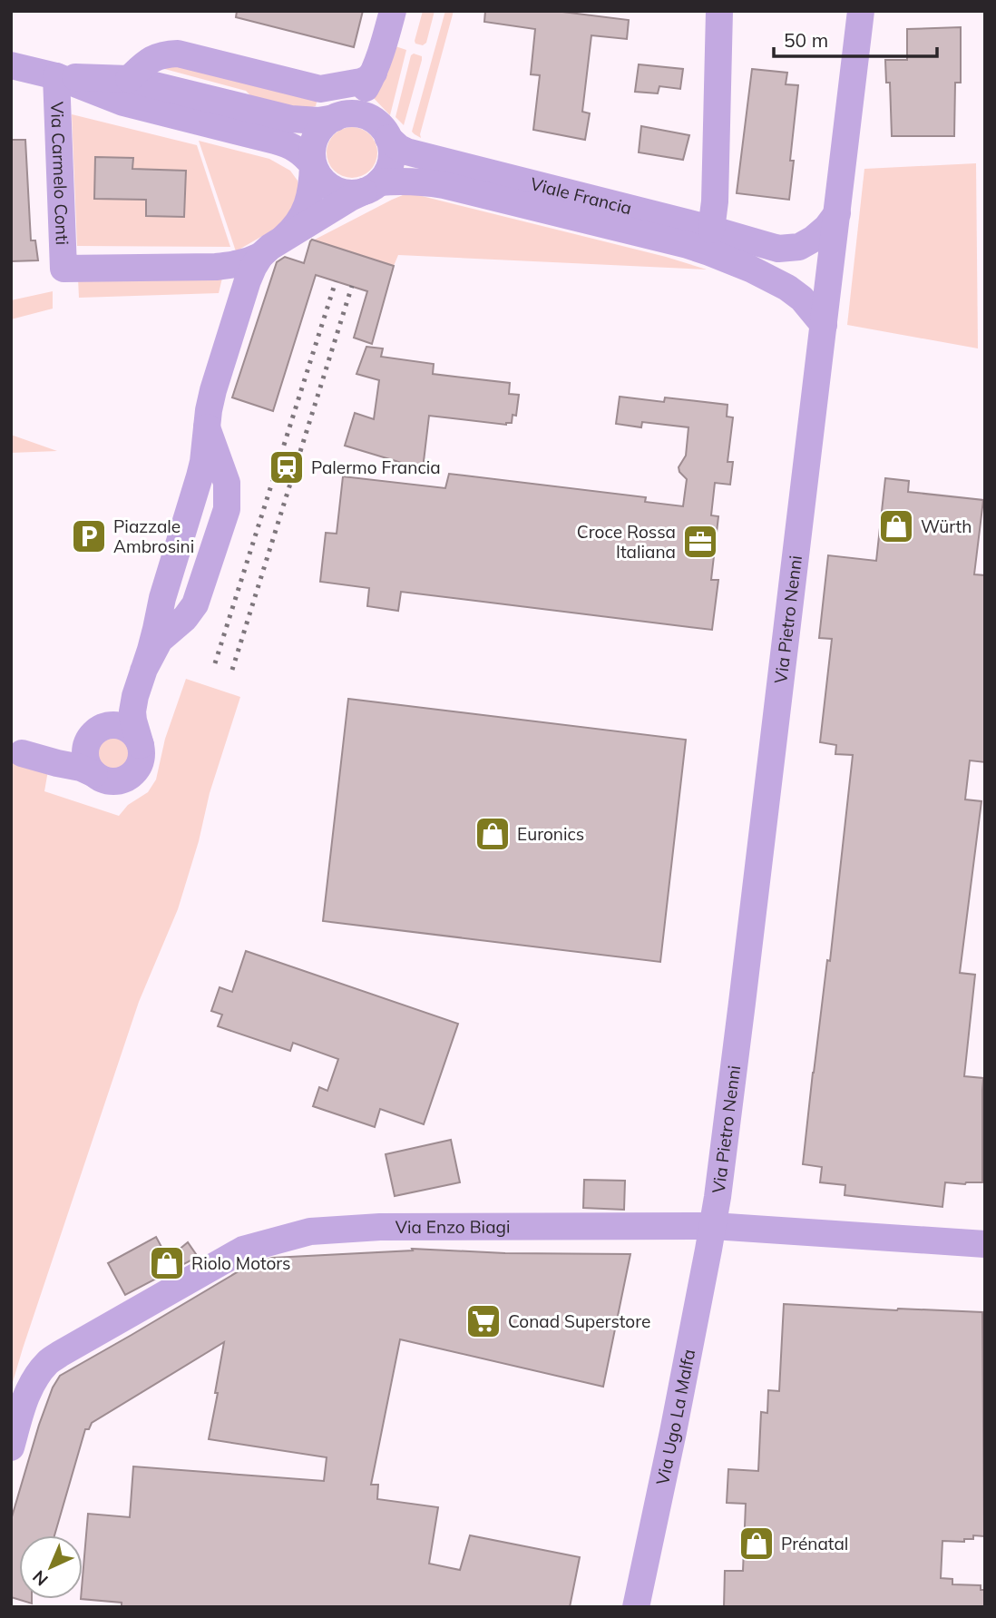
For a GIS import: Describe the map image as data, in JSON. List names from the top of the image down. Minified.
{"streets":{"street":["Via Carmelo Conti","Viale Francia","Via Pietro Nenni","Via Enzo Biagi","Via Ugo La Malfa"]},"crossings":[["Viale Francia","Via Pietro Nenni"],["Via Pietro Nenni","Via Enzo Biagi"],["Via Pietro Nenni","Via Ugo La Malfa"],["Via Enzo Biagi","Via Ugo La Malfa"]],"places":{"station":["Palermo Francia"],"shop":["Würth","Euronics","Riolo Motors","Prénatal"],"parking":["Piazzale Ambrosini"],"office":["Croce Rossa Italiana"],"supermarket":["Conad Superstore"]},"scale_bar":"50 m","north":"bottom left"}
